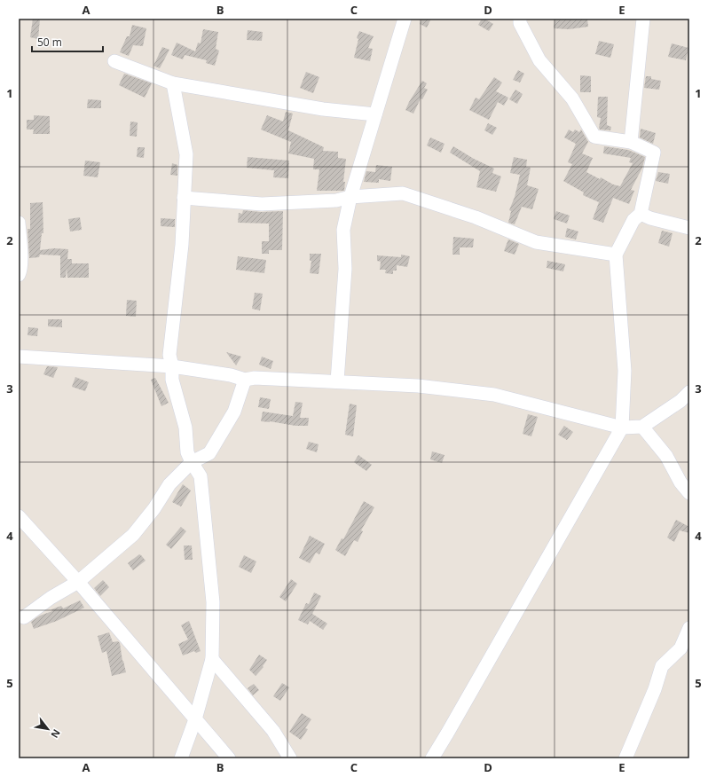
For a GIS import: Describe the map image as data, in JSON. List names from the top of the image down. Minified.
{"scale_bar":"50 m","north":"bottom right","grid":{"columns":["A","B","C","D","E"],"rows":["1","2","3","4","5"]}}
